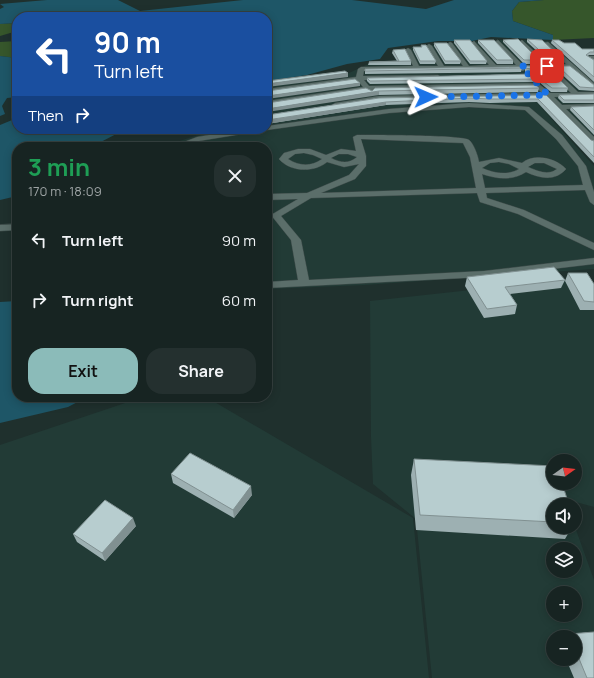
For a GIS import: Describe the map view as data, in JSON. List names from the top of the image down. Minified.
{"north":"right","page":{"turn":["90 m","Turn left"],"then":"Then","heading":["3 min","170 m · 18:09"],"list":[{"name":"Turn left","value":"90 m"},{"name":"Turn right","value":"60 m"}],"buttons":["Exit","Share"],"map_buttons":["+","−"]}}
